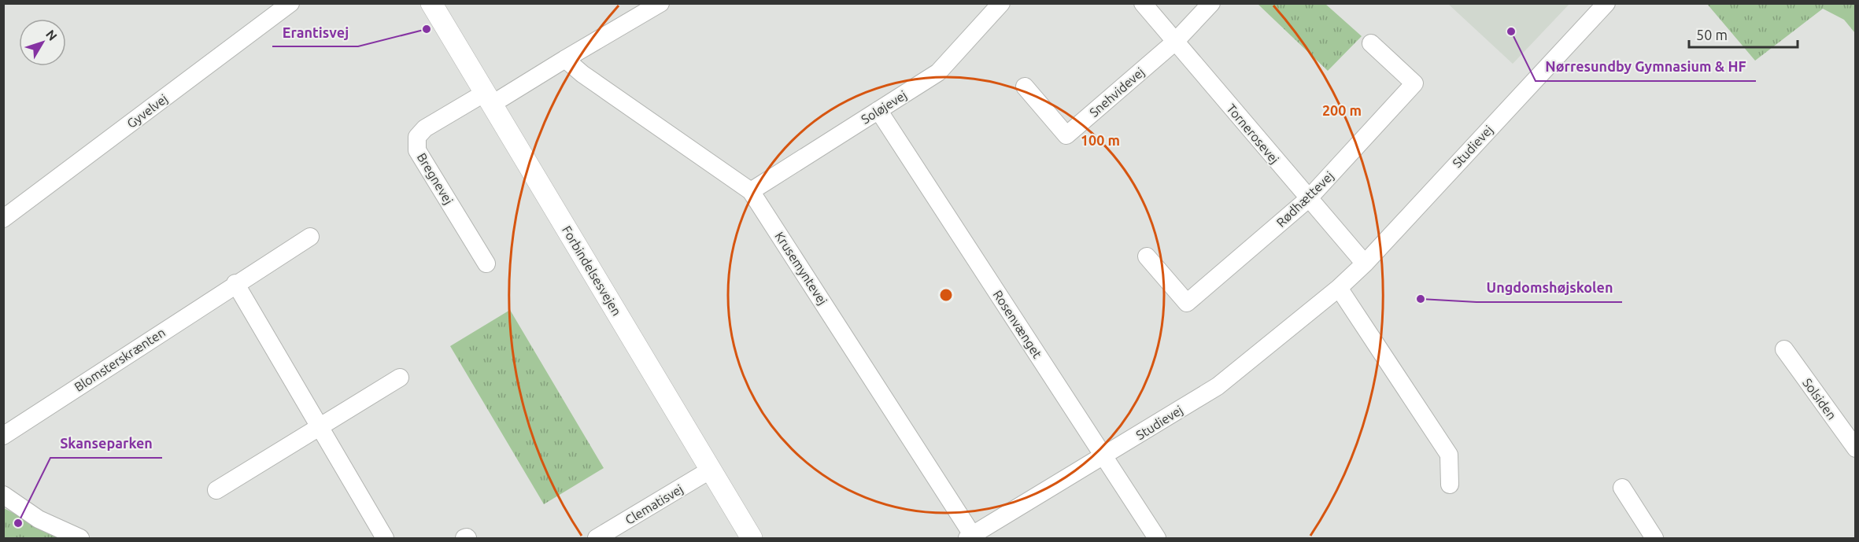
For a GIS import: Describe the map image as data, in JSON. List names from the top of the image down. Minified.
{"streets":{"street":["Snehvidevej","Soløjevej","Gyvelvej","Tornerosevej","Studievej","Bregnevej","Rødhættevej","Krusemyntevej","Forbindelsesvejen","Rosenvænget","Blomsterskrænten","Solsiden","Clematisvej"]},"crossings":[["Snehvidevej","Tornerosevej"],["Soløjevej","Krusemyntevej"],["Soløjevej","Rosenvænget"],["Tornerosevej","Studievej"],["Tornerosevej","Rødhættevej"],["Studievej","Krusemyntevej"],["Studievej","Rosenvænget"],["Bregnevej","Krusemyntevej"],["Bregnevej","Forbindelsesvejen"],["Forbindelsesvejen","Clematisvej"]],"places":["Erantisvej","Nørresundby Gymnasium & HF","Ungdomshøjskolen","Skanseparken"],"scale_bar":"50 m","north":"top right","rings":["200 m","100 m"]}
